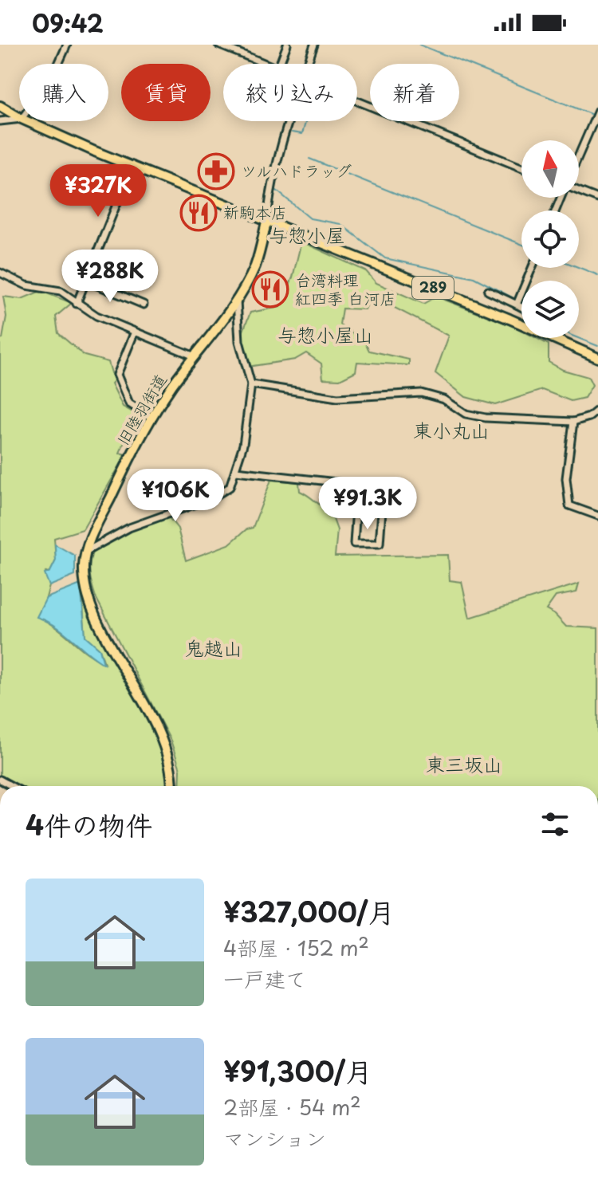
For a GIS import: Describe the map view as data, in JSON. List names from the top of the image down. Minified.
{"streets":{"highway":["289","旧陸羽街道"]},"crossings":[["289","旧陸羽街道"]],"districts":["与惣小屋","与惣小屋山","東小丸山","鬼越山","東三坂山"],"places":{"pharmacy":["ツルハドラッグ"],"restaurant":["新駒本店","台湾料理 紅四季 白河店"]},"north":"top","page":{"status":"09:42","chip":["購入","賃貸","絞り込み","新着"],"price":["¥327K","¥288K","¥106K","¥91.3K"],"heading":"4件の物件","list":[{"name":"¥327,000/月","note":"4部屋 · 152 m² · 一戸建て"},{"name":"¥91,300/月","note":"2部屋 · 54 m² · マンション"}]}}
